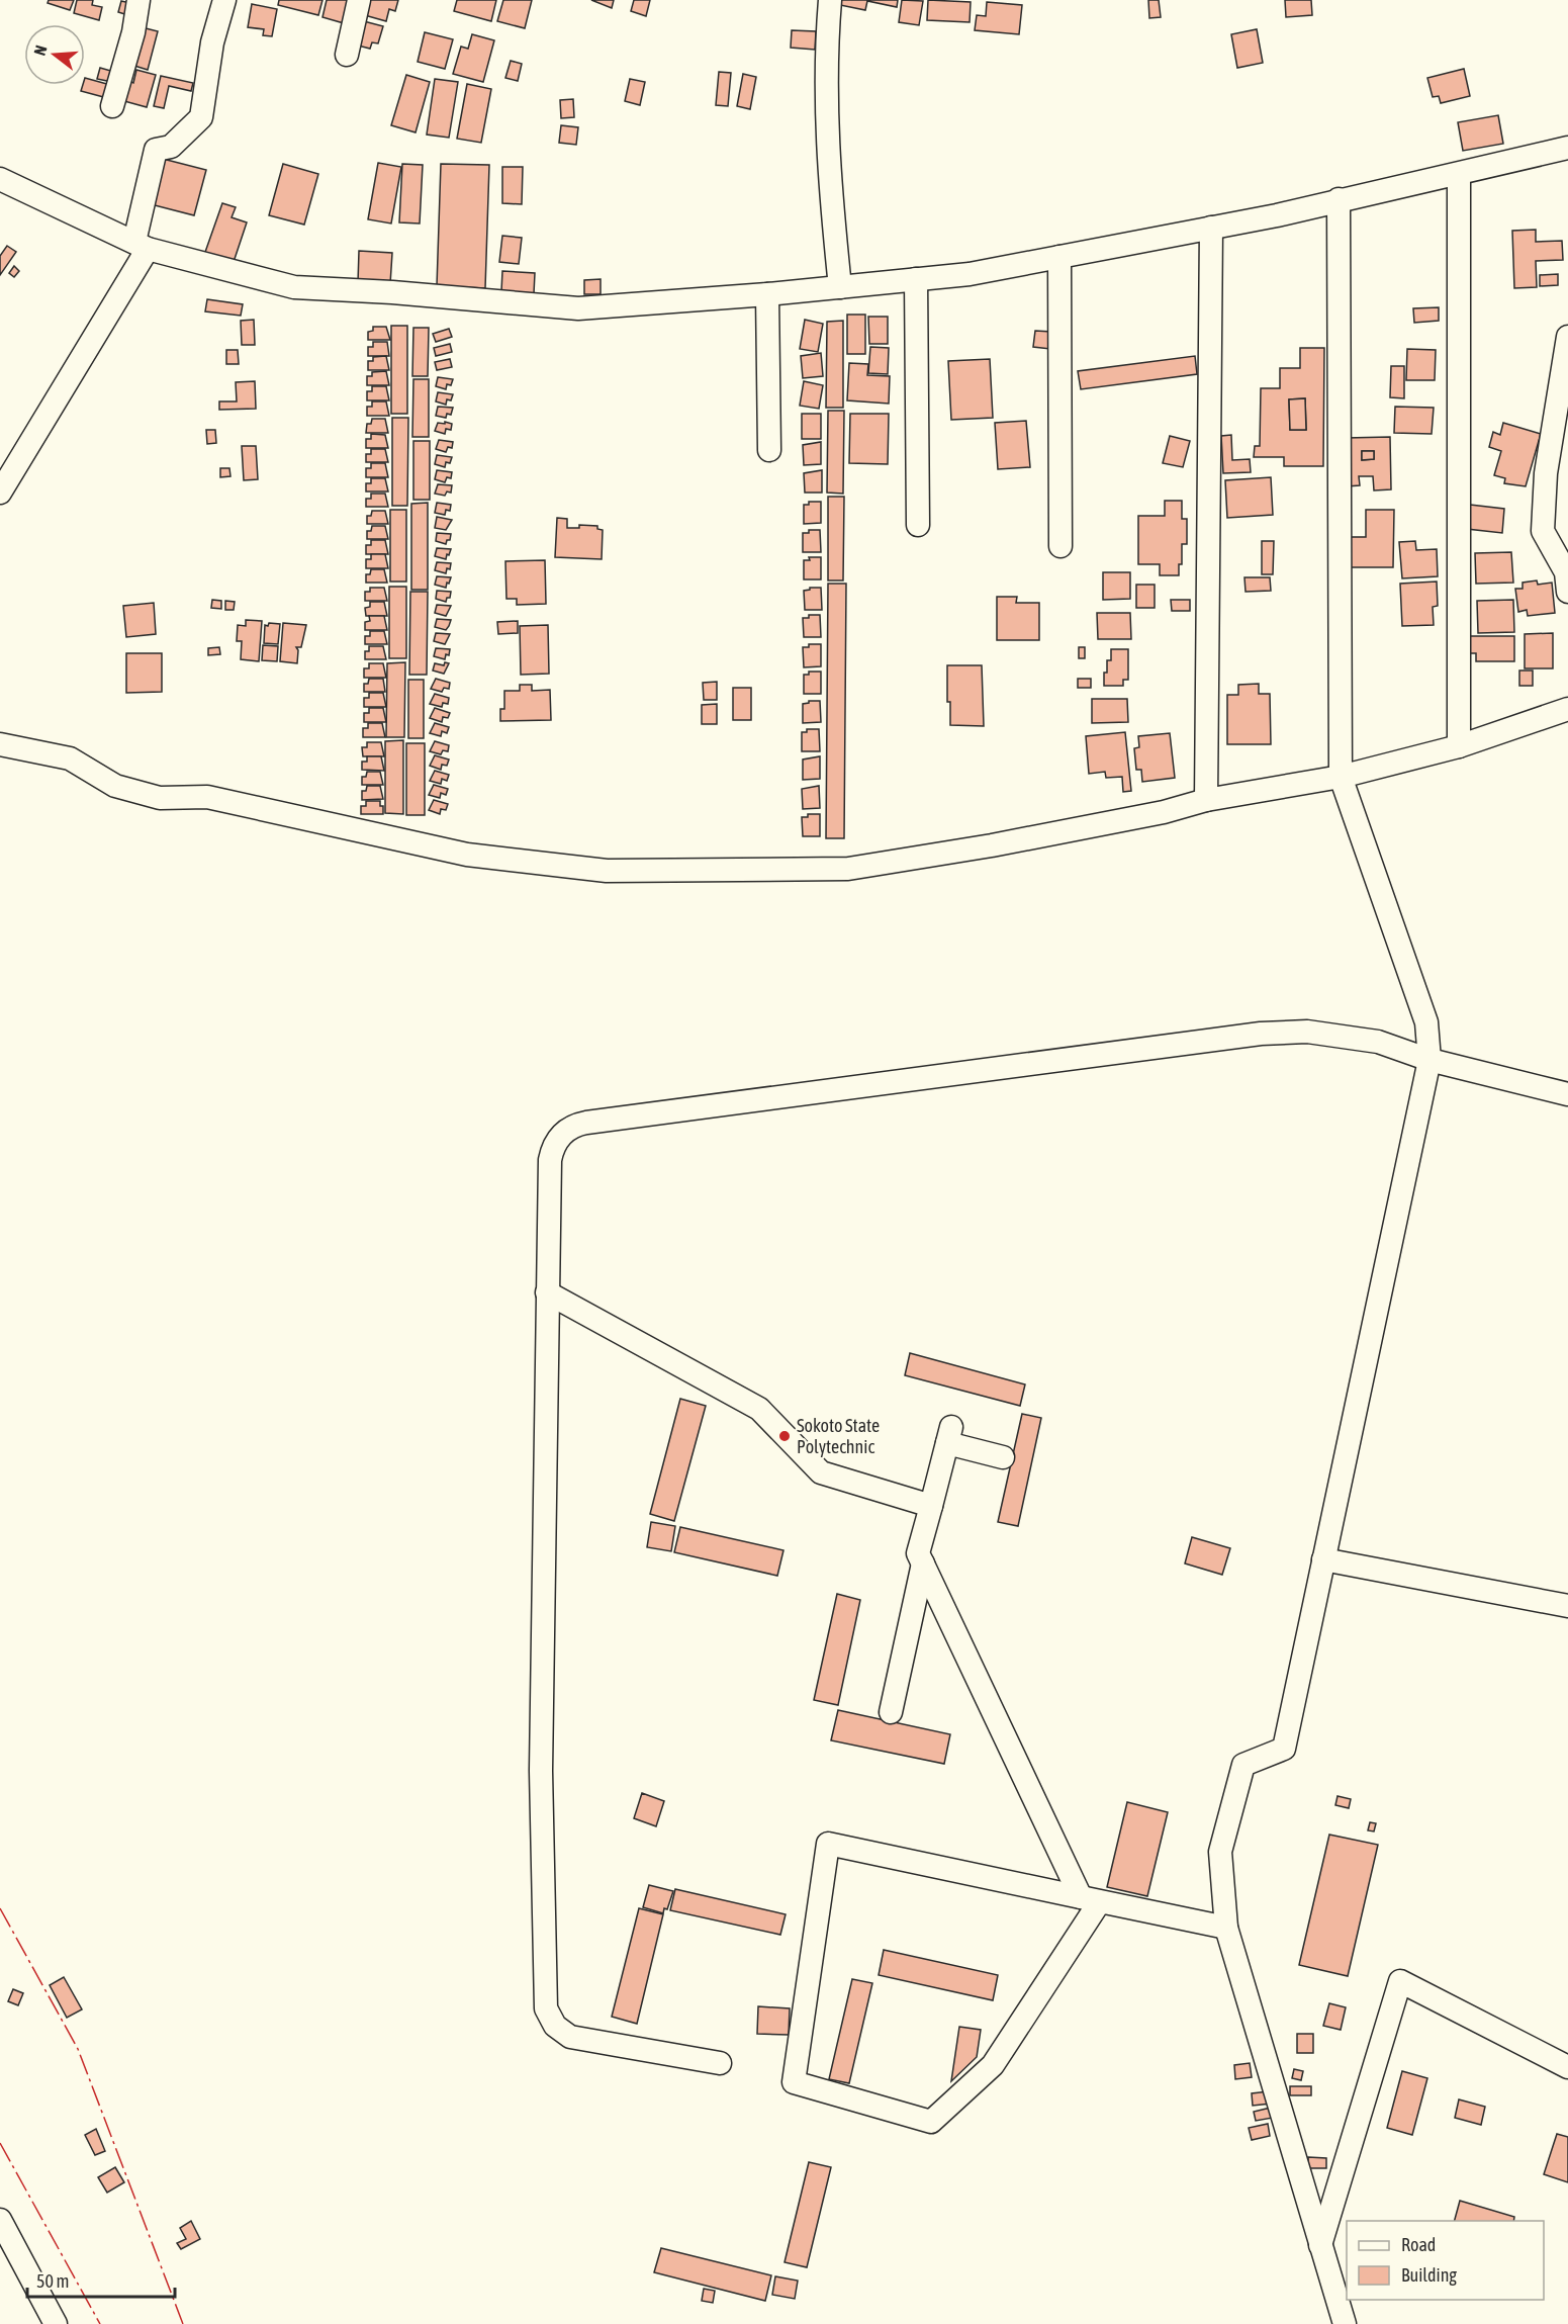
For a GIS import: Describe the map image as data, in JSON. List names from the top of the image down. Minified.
{"places":["Sokoto State Polytechnic"],"legend":["Road","Building"],"scale_bar":"50 m","north":"left"}
